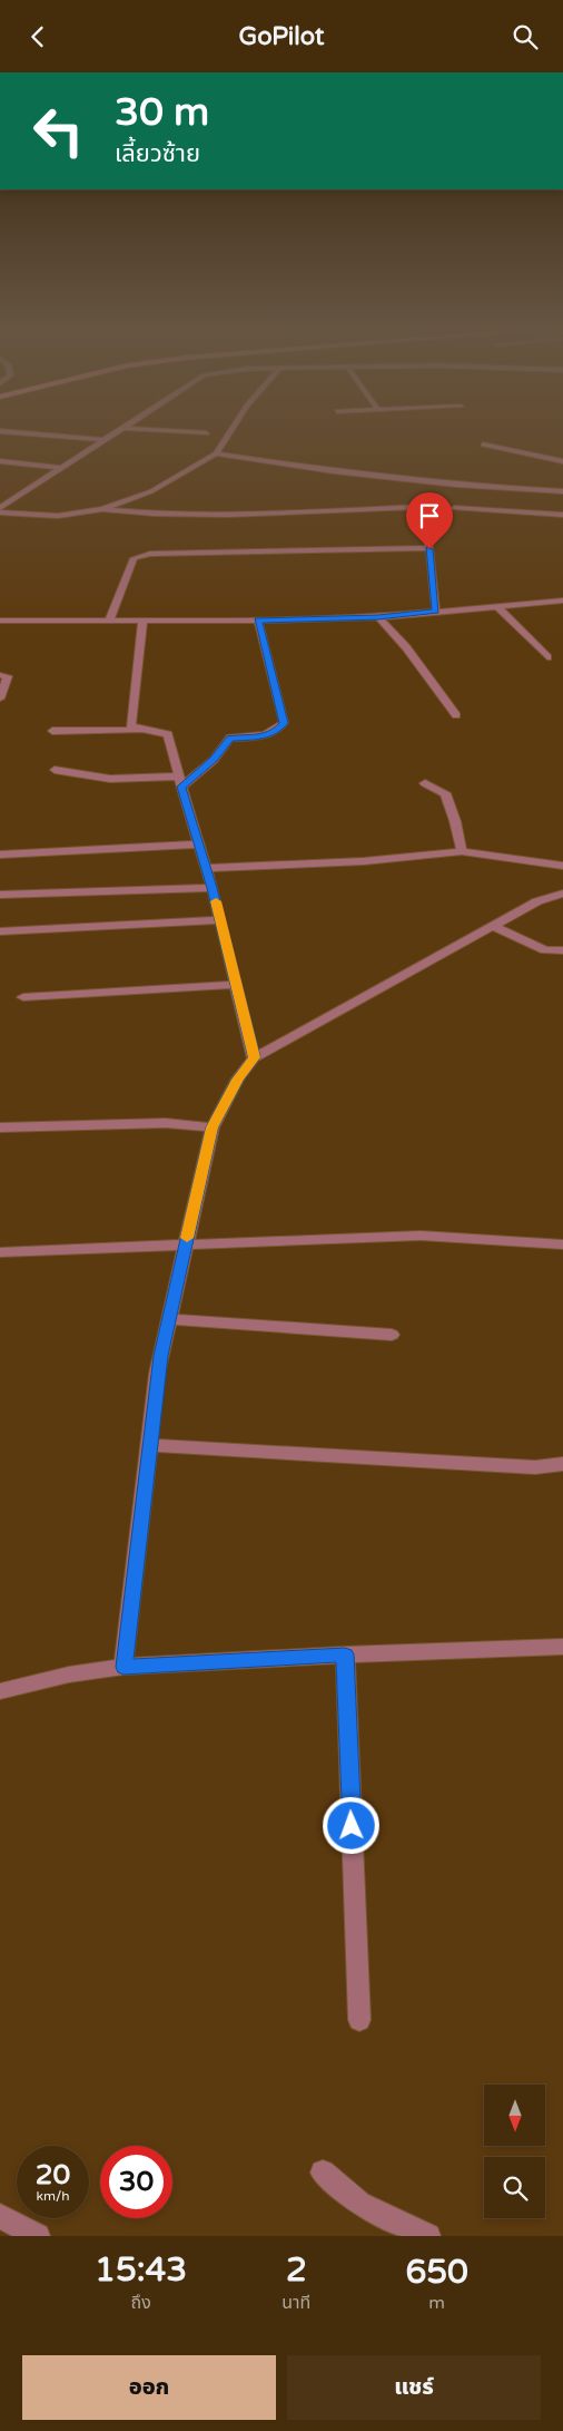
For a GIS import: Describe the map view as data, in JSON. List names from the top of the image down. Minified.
{"north":"bottom","page":{"header":"GoPilot","turn":["30 m","เลี้ยวซ้าย"],"speed":"20 km/h","limit":"30","eta":["15:43","ถึง","2","นาที","650","m"],"buttons":["ออก","แชร์"]}}
